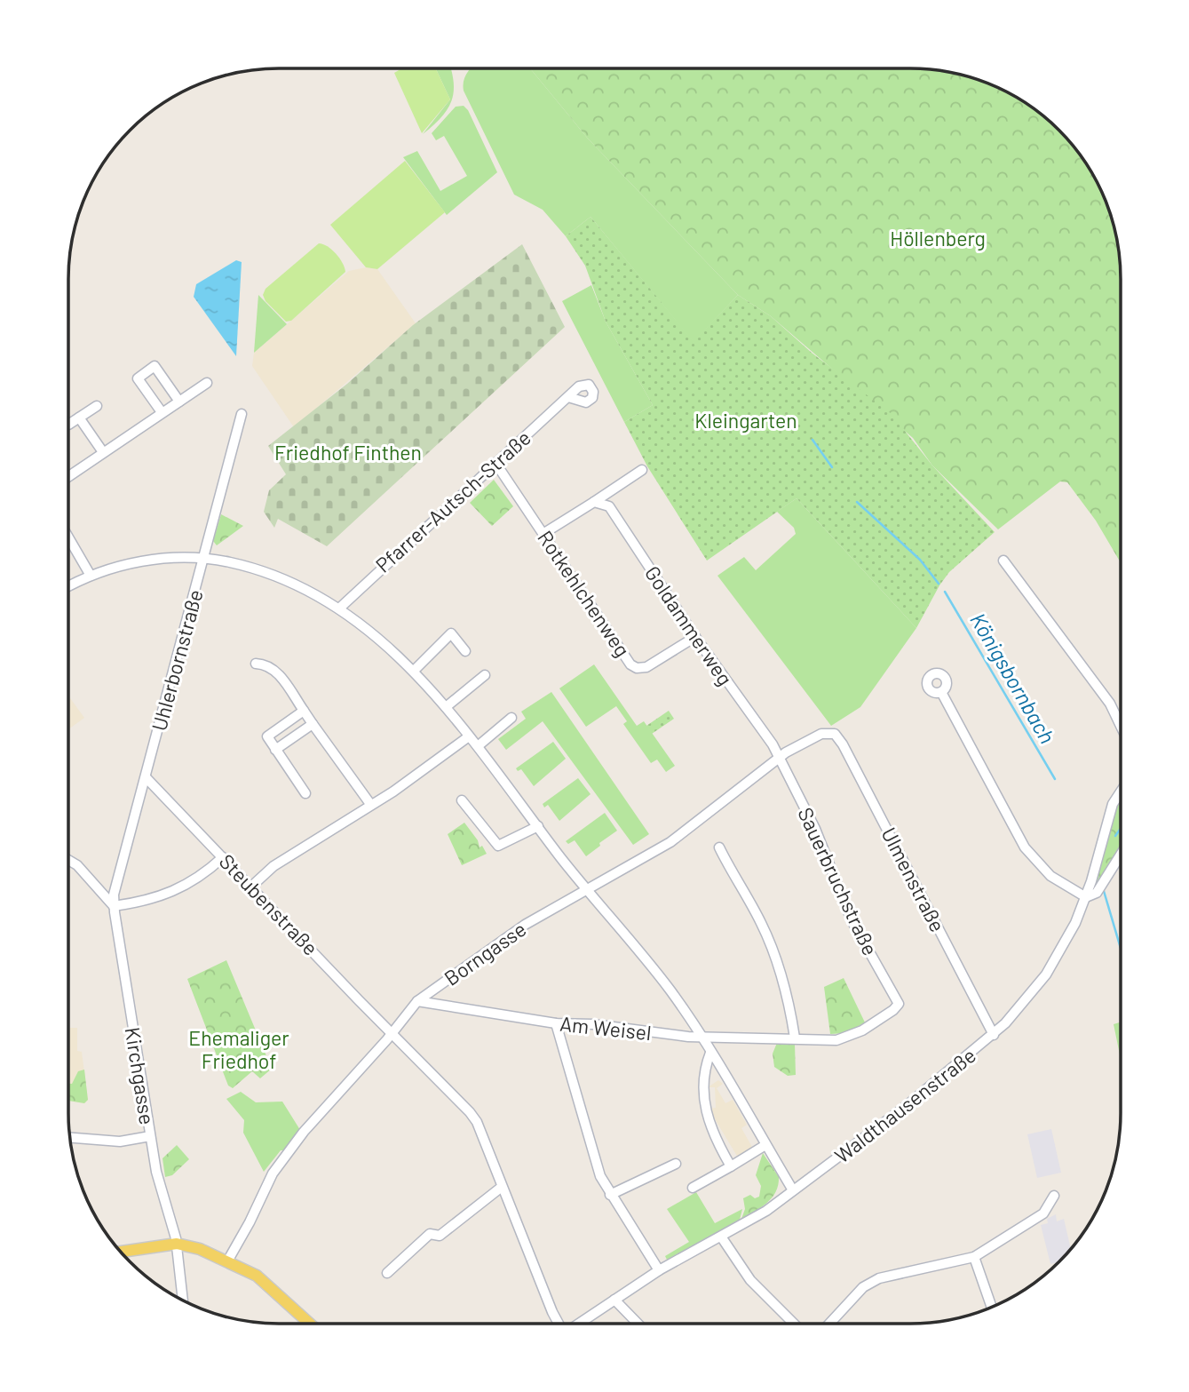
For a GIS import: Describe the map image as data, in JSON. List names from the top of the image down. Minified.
{"streets":{"street":["Pfarrer-Autsch-Straße","Rotkehlchenweg","Goldammerweg","Uhlerbornstraße","Ulmenstraße","Sauerbruchstraße","Steubenstraße","Borngasse","Am Weisel","Kirchgasse","Waldthausenstraße"]},"crossings":[["Pfarrer-Autsch-Straße","Rotkehlchenweg"],["Rotkehlchenweg","Goldammerweg"],["Goldammerweg","Sauerbruchstraße"],["Goldammerweg","Borngasse"],["Uhlerbornstraße","Steubenstraße"],["Uhlerbornstraße","Kirchgasse"],["Ulmenstraße","Borngasse"],["Ulmenstraße","Waldthausenstraße"],["Sauerbruchstraße","Borngasse"],["Sauerbruchstraße","Am Weisel"],["Steubenstraße","Borngasse"],["Borngasse","Am Weisel"]],"water":["Königsbornbach"],"parks":["Höllenberg","Kleingarten","Friedhof Finthen","Ehemaliger Friedhof"]}
